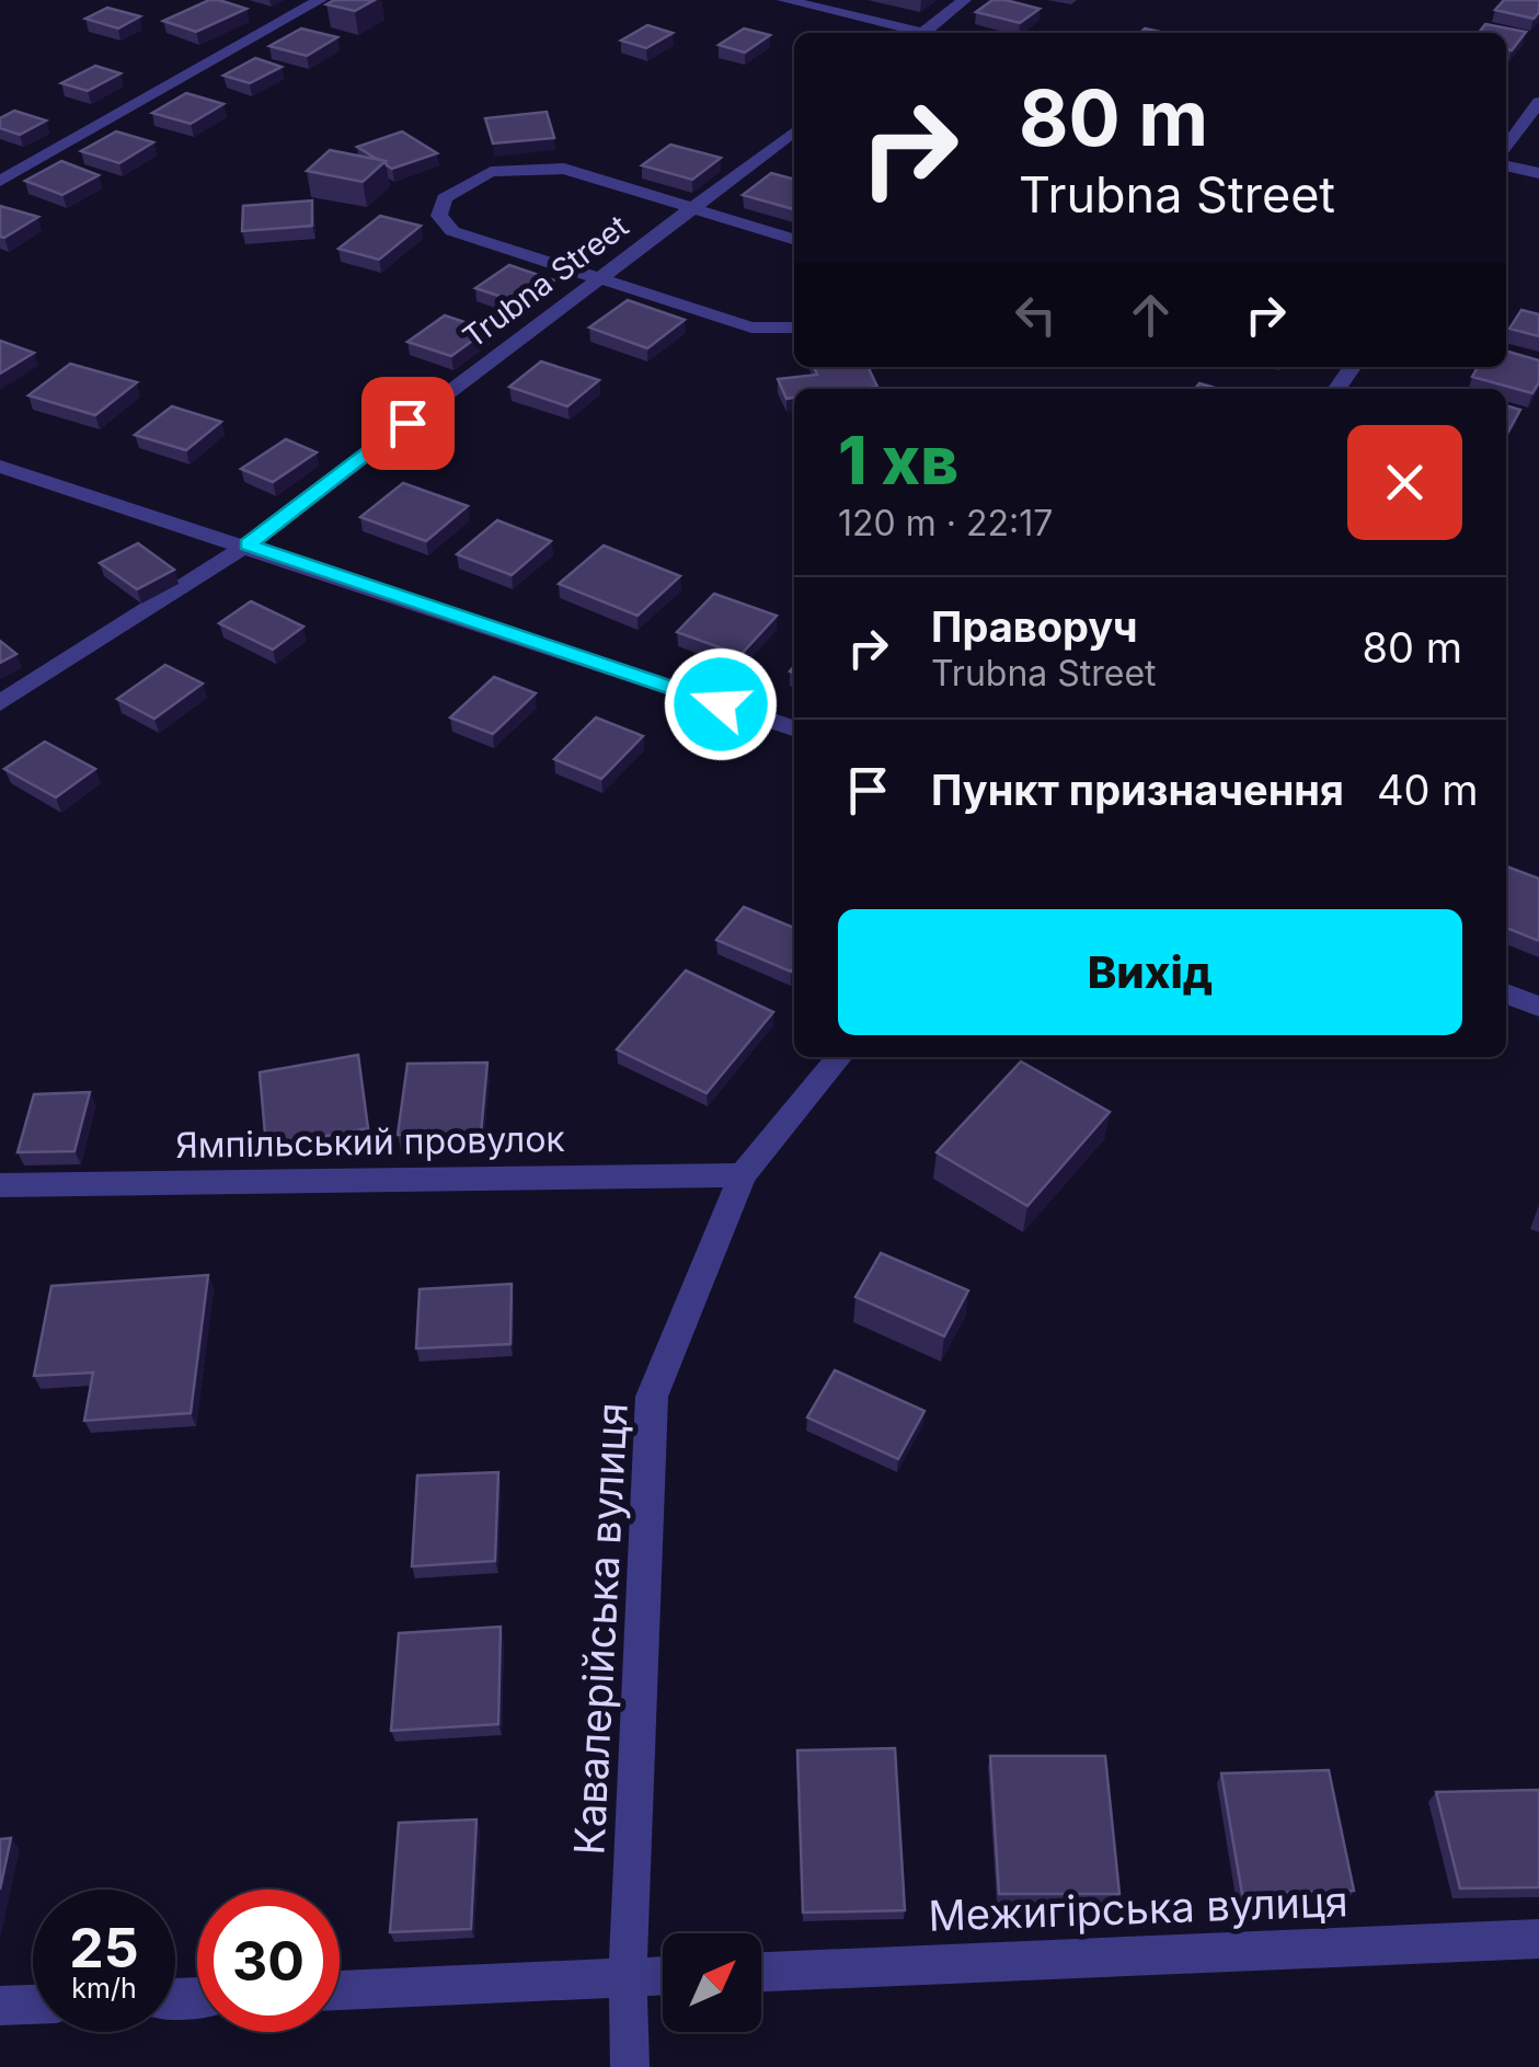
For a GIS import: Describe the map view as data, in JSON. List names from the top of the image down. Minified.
{"streets":{"street":["Trubna Street","Ямпільський провулок","Кавалерійська вулиця","Межигірська вулиця"]},"crossings":[["Ямпільський провулок","Кавалерійська вулиця"]],"north":"top right","page":{"turn":["80 m","Trubna Street"],"heading":["1 хв","120 m · 22:17"],"list":[{"name":"Праворуч","note":"Trubna Street","value":"80 m"},{"name":"Пункт призначення","value":"40 m"}],"buttons":"Вихід","speed":"25 km/h","limit":"30"}}
